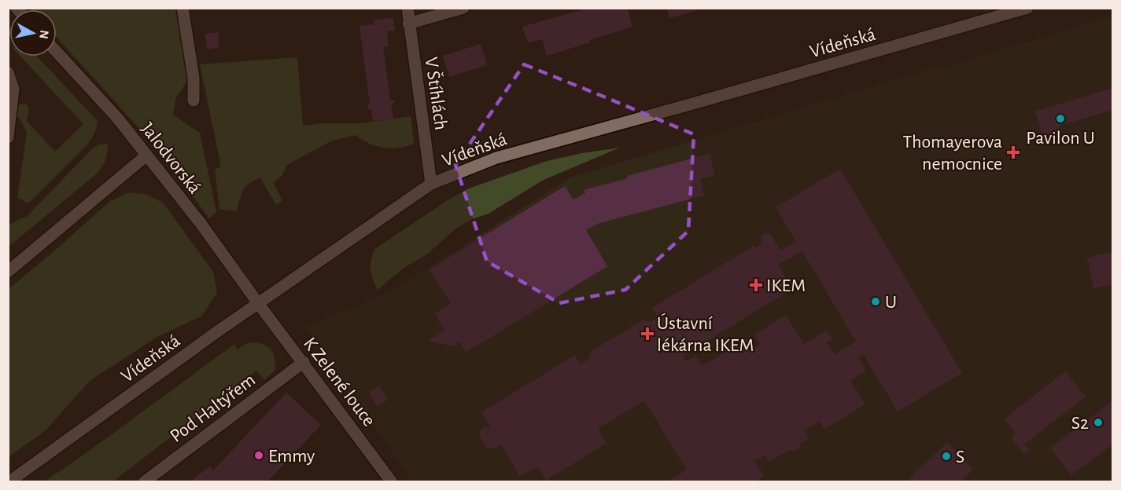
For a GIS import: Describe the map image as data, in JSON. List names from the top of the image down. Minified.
{"streets":{"street":["Vídeňská","V Štíhlách","Jalodvorská","K Zelené louce","Pod Haltýřem"]},"crossings":[["Vídeňská","V Štíhlách"],["Vídeňská","Jalodvorská"],["Vídeňská","K Zelené louce"],["Jalodvorská","K Zelené louce"],["K Zelené louce","Pod Haltýřem"]],"places":{"other":["Pavilon U","U","S2","Emmy","S"],"health":["Thomayerova nemocnice","IKEM","Ústavní lékárna IKEM"]},"north":"right"}
